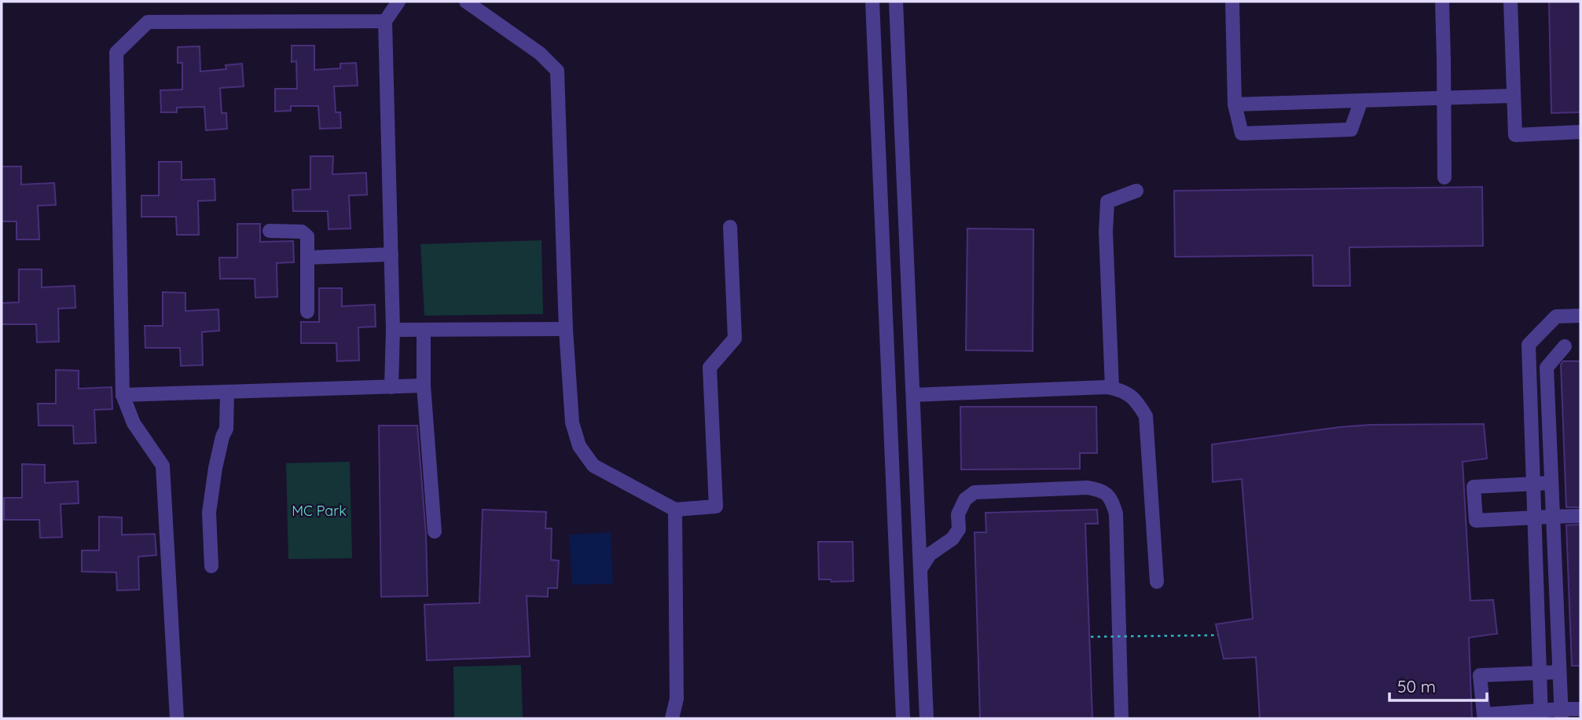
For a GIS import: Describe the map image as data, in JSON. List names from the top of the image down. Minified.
{"parks":["MC Park"],"scale_bar":"50 m"}
